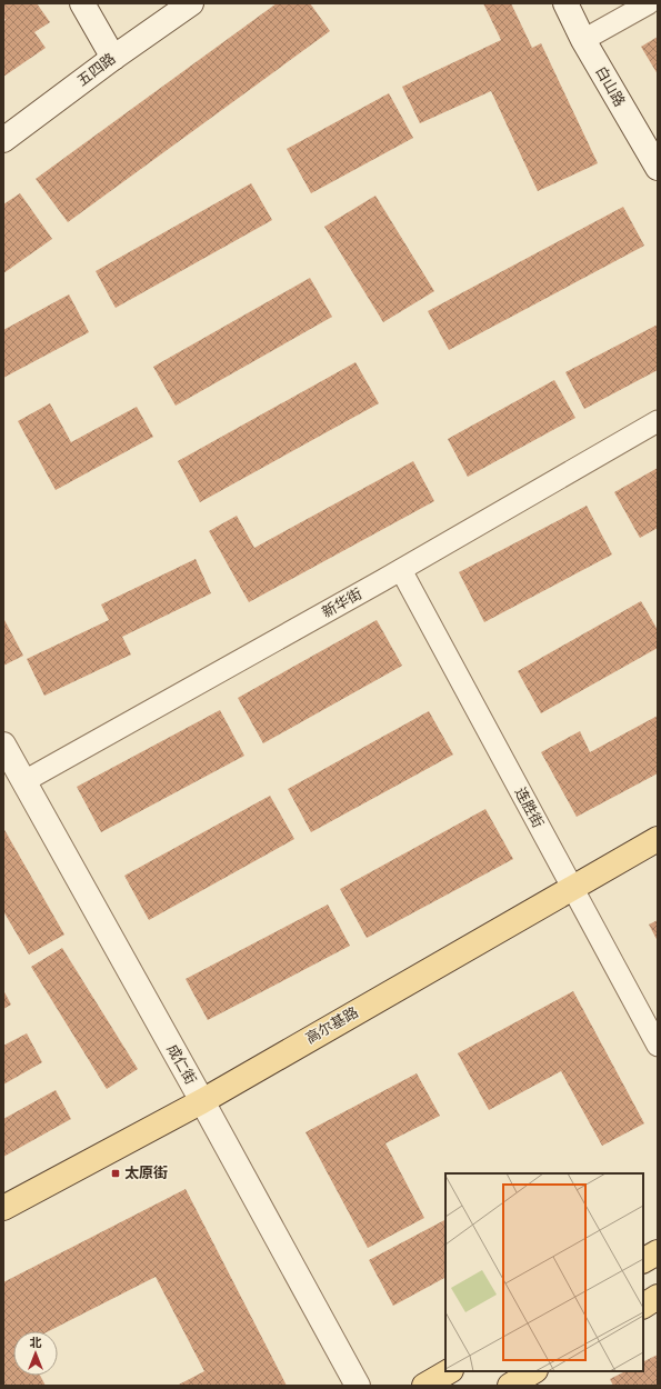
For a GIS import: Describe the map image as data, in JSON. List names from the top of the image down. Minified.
{"streets":{"main road":["高尔基路"],"street":["五四路","白山路","新华街","连胜街","成仁街"]},"crossings":[["新华街","连胜街"],["新华街","成仁街"],["连胜街","高尔基路"],["高尔基路","成仁街"]],"places":{"transit":["太原街"]},"north":"top"}
